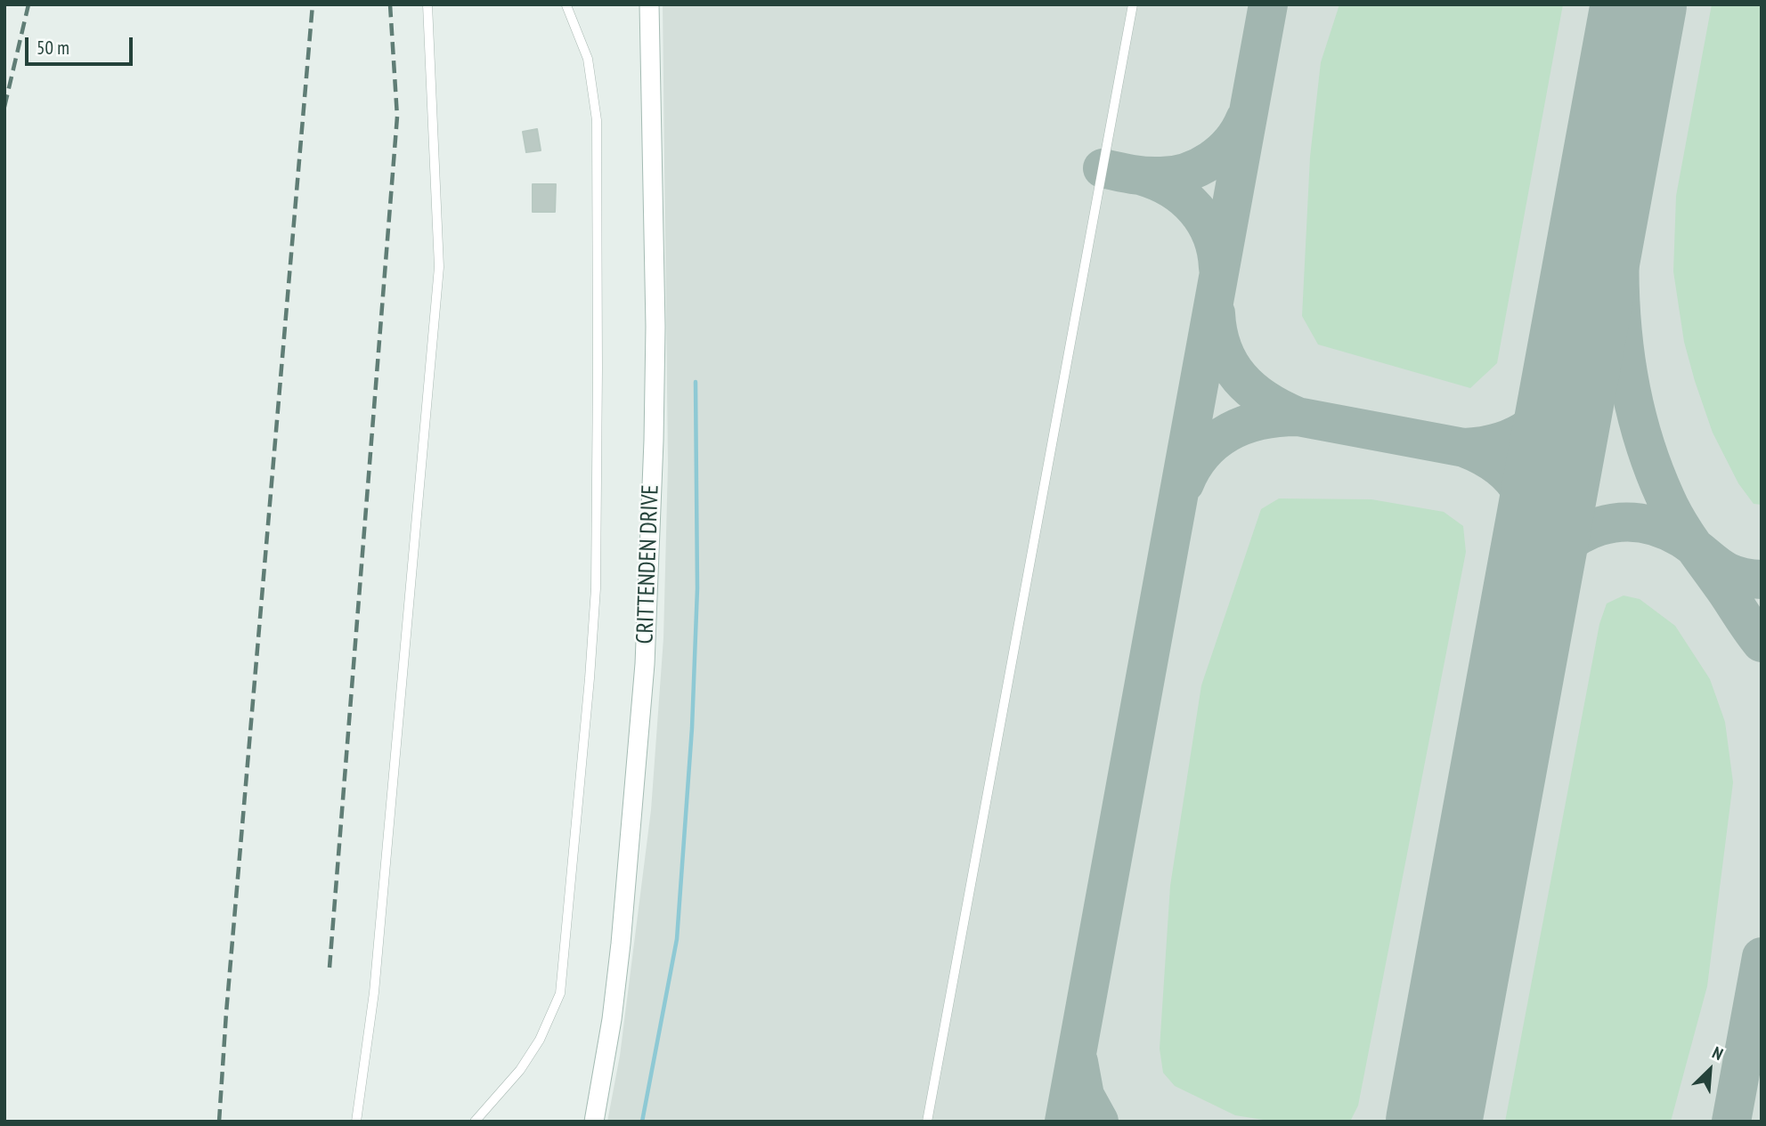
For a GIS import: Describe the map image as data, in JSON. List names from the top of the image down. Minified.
{"streets":{"street":["CRITTENDEN DRIVE"]},"scale_bar":"50 m","north":"top right"}
